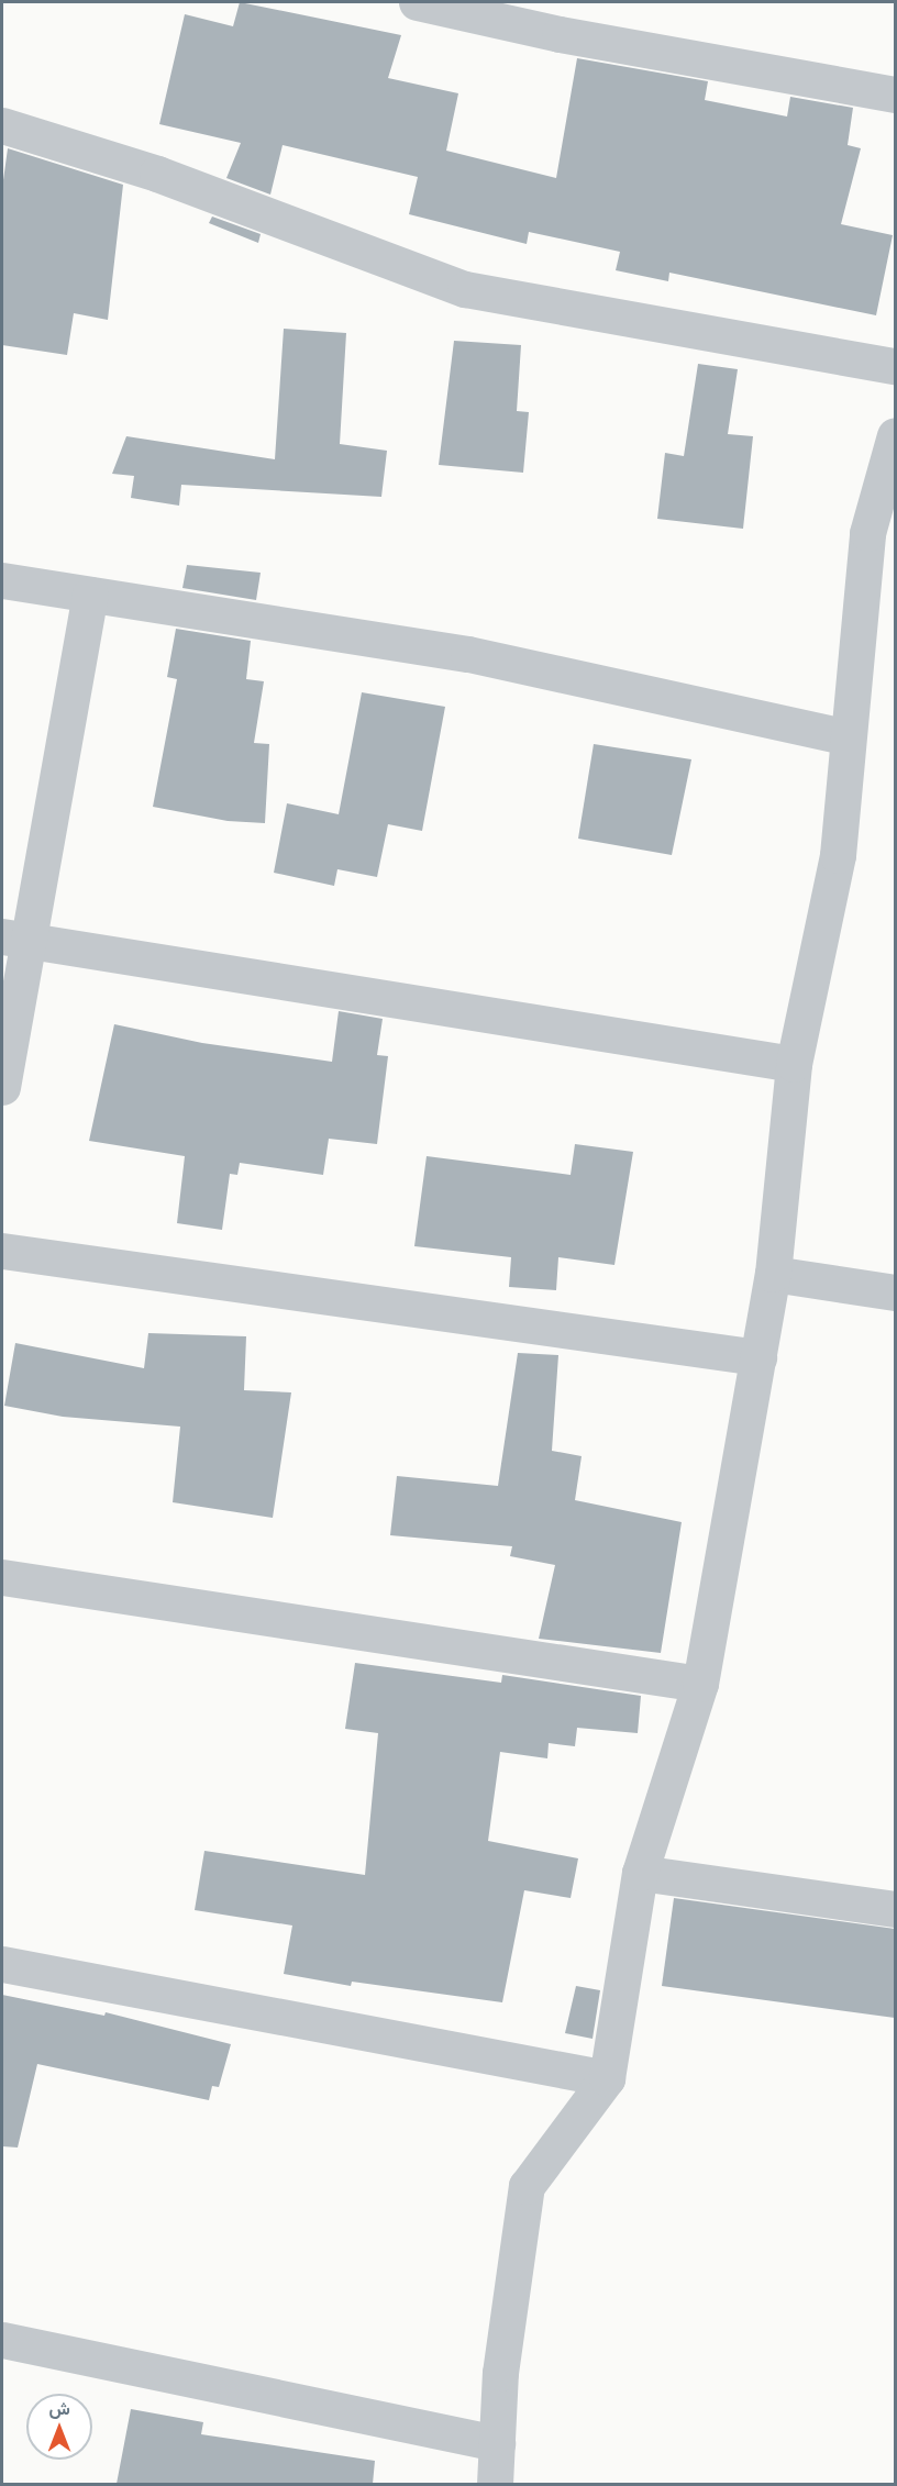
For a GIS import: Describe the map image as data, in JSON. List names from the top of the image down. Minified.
{"north":"top"}
